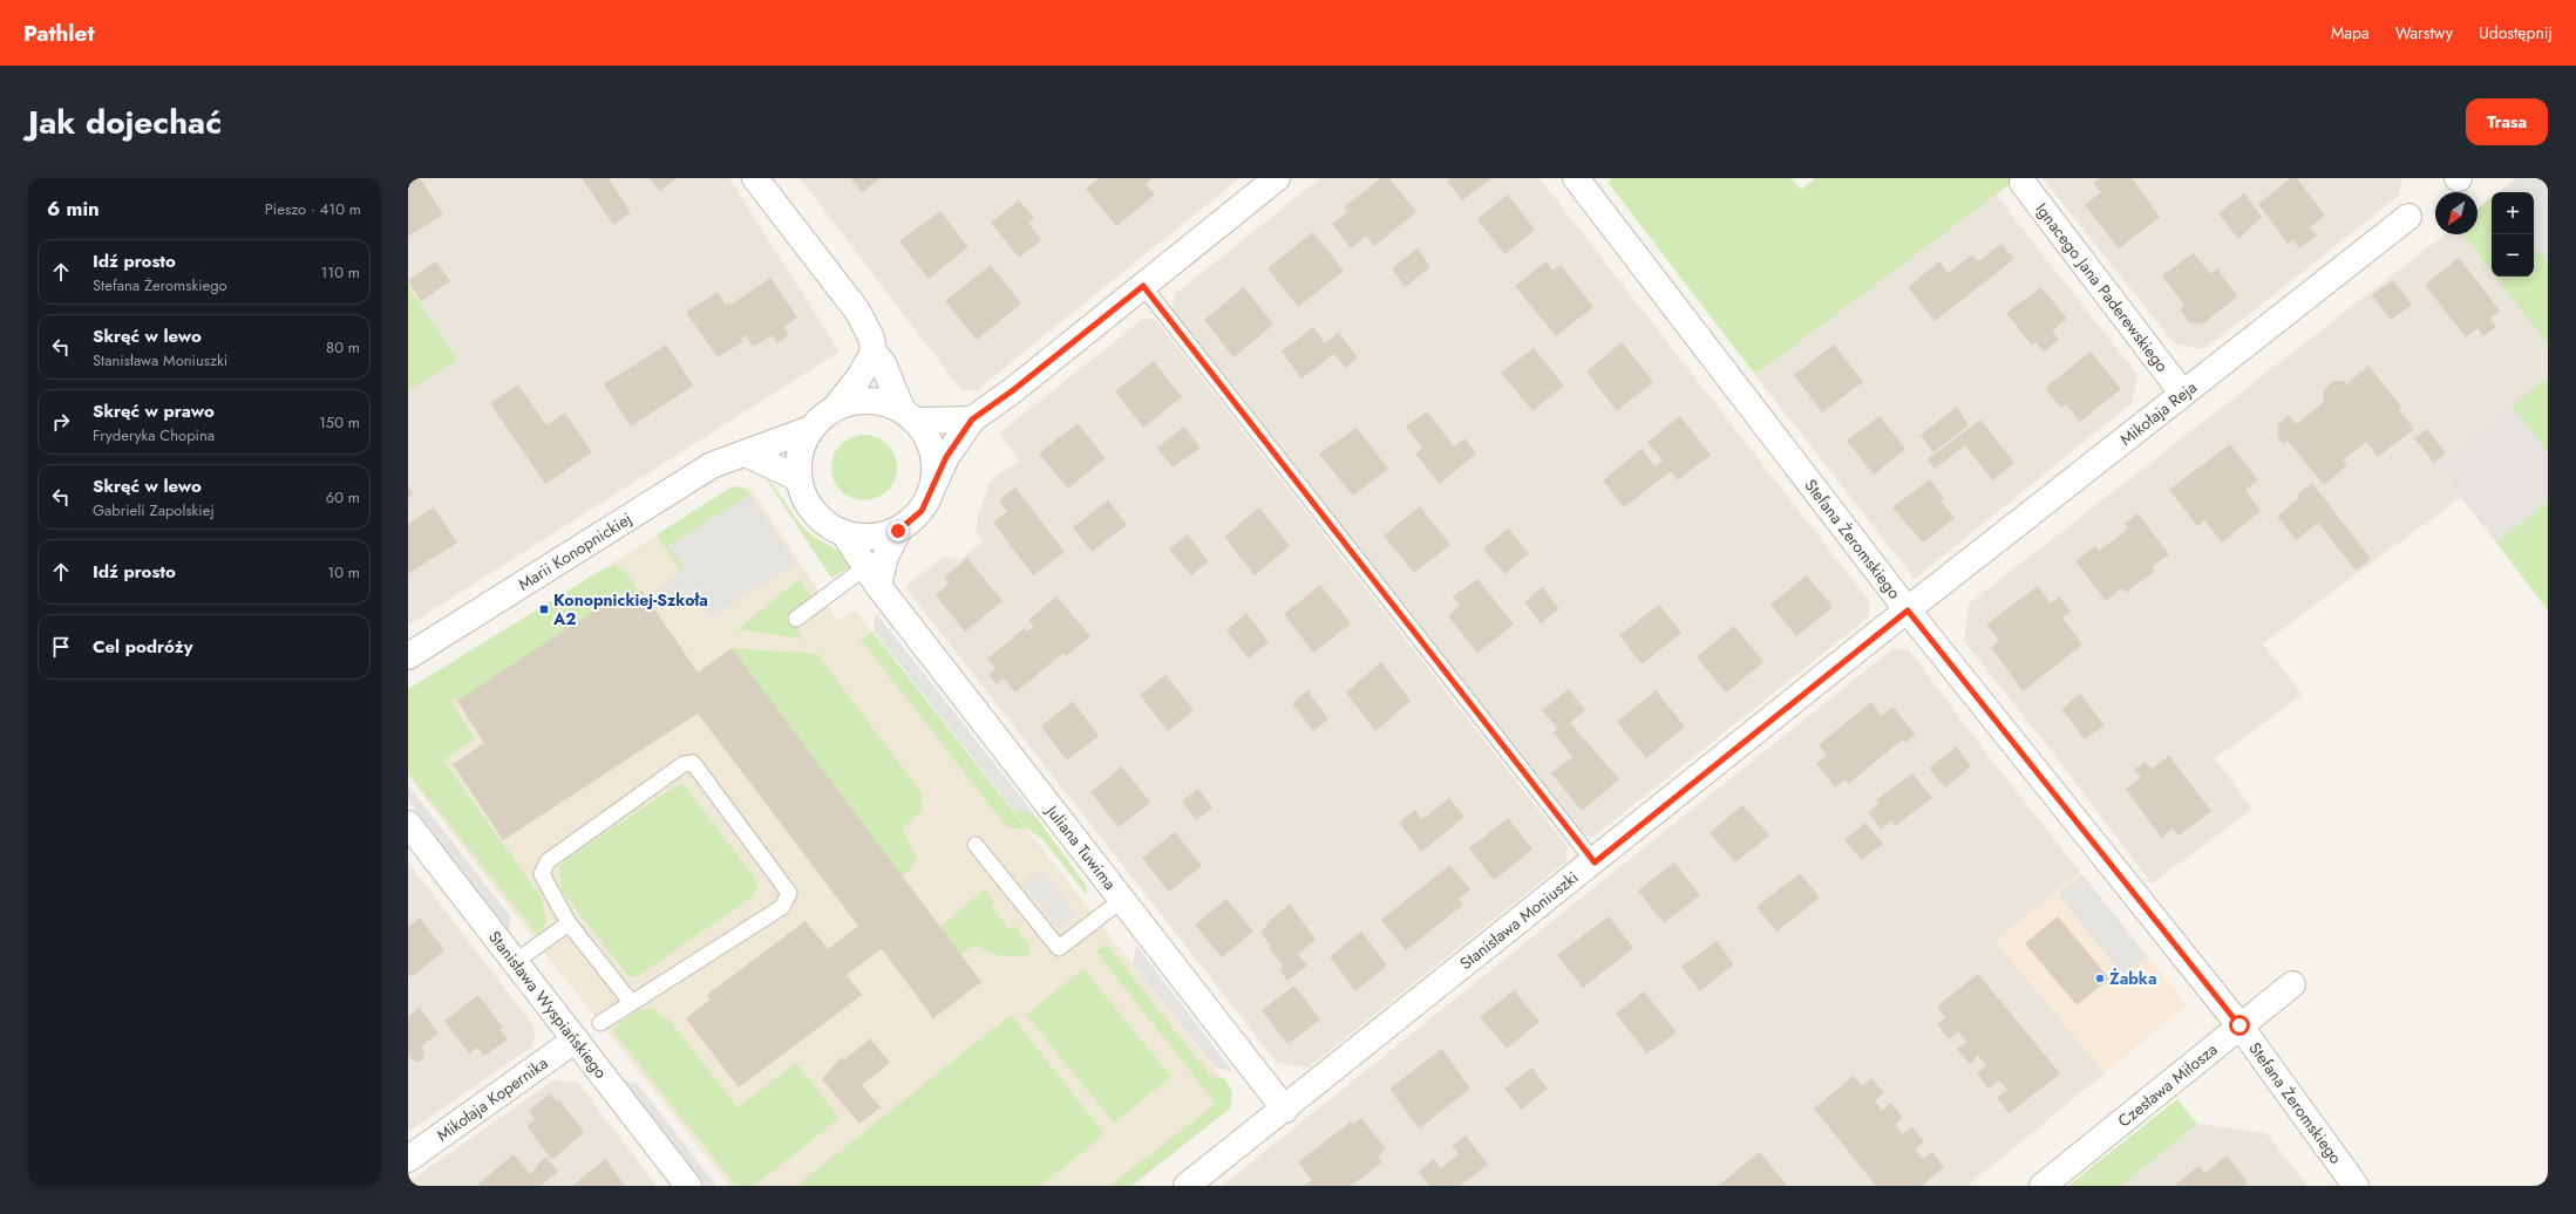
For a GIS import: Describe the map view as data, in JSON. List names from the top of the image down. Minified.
{"streets":{"street":["Ignacego Jana Paderewskiego","Mikołaja Reja","Stefana Żeromskiego","Marii Konopnickiej","Juliana Tuwima","Stanisława Moniuszki","Stanisława Wyspiańskiego","Czesława Miłosza","Mikołaja Kopernika"]},"crossings":[["Ignacego Jana Paderewskiego","Mikołaja Reja"],["Mikołaja Reja","Stefana Żeromskiego"],["Mikołaja Reja","Stanisława Moniuszki"],["Stefana Żeromskiego","Stanisława Moniuszki"],["Stefana Żeromskiego","Czesława Miłosza"],["Marii Konopnickiej","Juliana Tuwima"],["Juliana Tuwima","Stanisława Moniuszki"],["Stanisława Wyspiańskiego","Mikołaja Kopernika"]],"places":{"transit":["Konopnickiej-Szkoła A2"],"other":["Żabka"]},"north":"bottom left","page":{"header":"Pathlet","nav":["Mapa","Warstwy","Udostępnij"],"title":"Jak dojechać","buttons":"Trasa","heading":["6 min","Pieszo · 410 m"],"map_buttons":["+","−"],"list":[["Idź prosto","Stefana Żeromskiego","110 m"],["Skręć w lewo","Stanisława Moniuszki","80 m"],["Skręć w prawo","Fryderyka Chopina","150 m"],["Skręć w lewo","Gabrieli Zapolskiej","60 m"],["Idź prosto","10 m"],"Cel podróży"]}}
